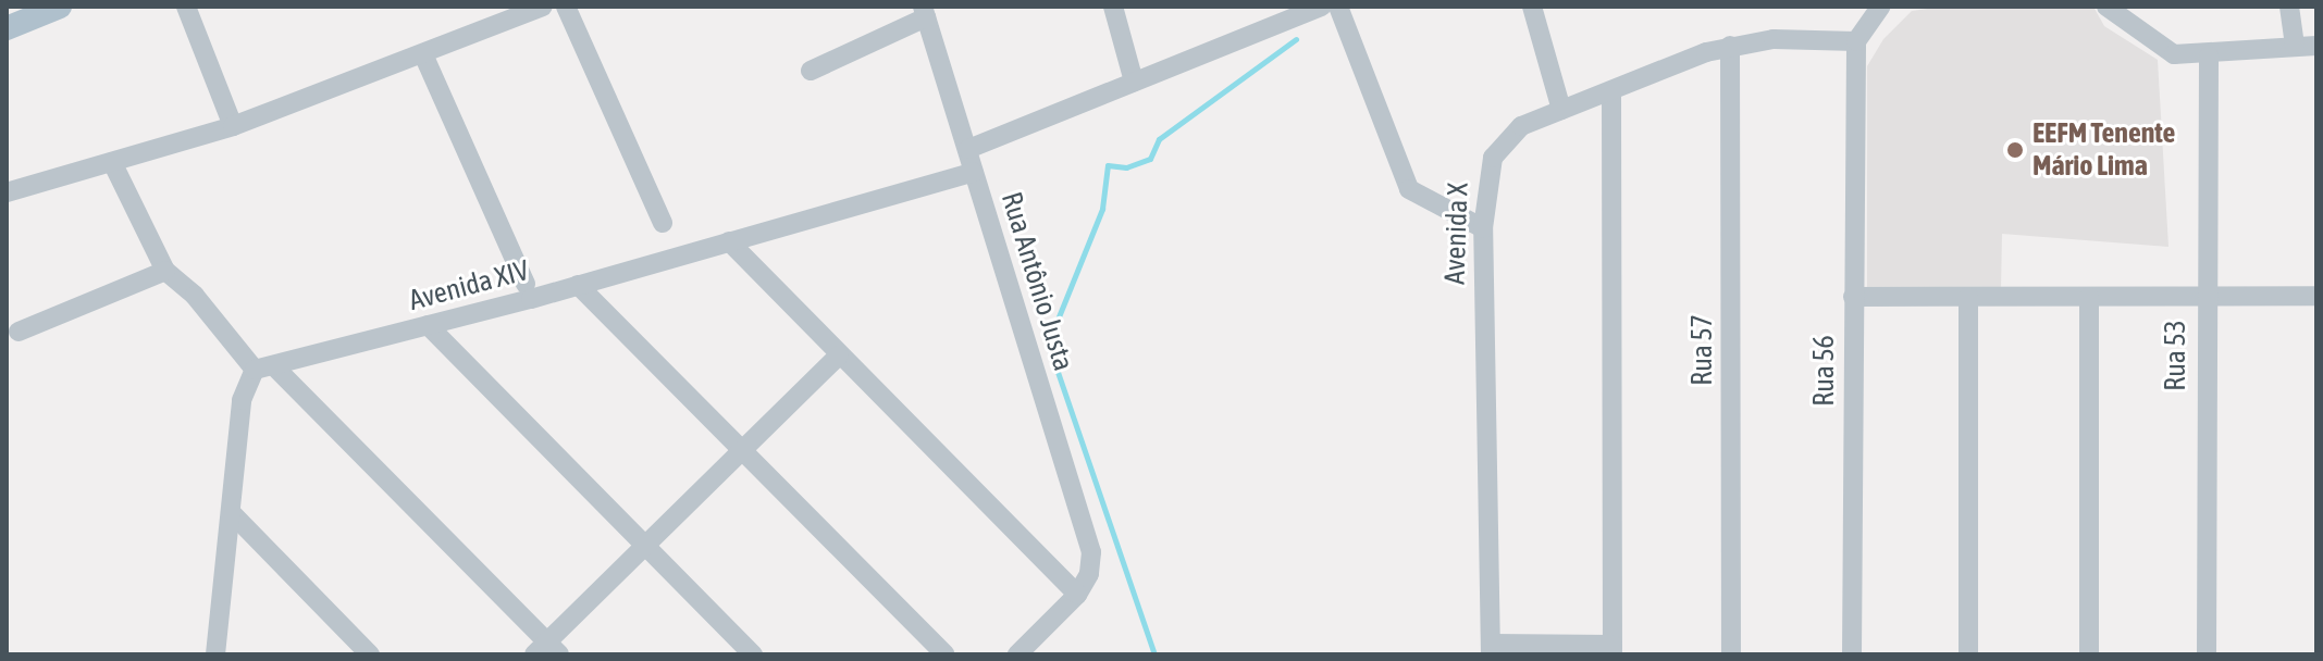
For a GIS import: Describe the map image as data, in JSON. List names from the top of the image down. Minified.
{"streets":{"street":["Avenida X","Rua Antônio Justa","Avenida XIV","Rua 57","Rua 53","Rua 56"]},"crossings":[["Avenida X","Rua 57"],["Avenida X","Rua 56"],["Rua Antônio Justa","Avenida XIV"]],"places":["EEFM Tenente Mário Lima"]}
